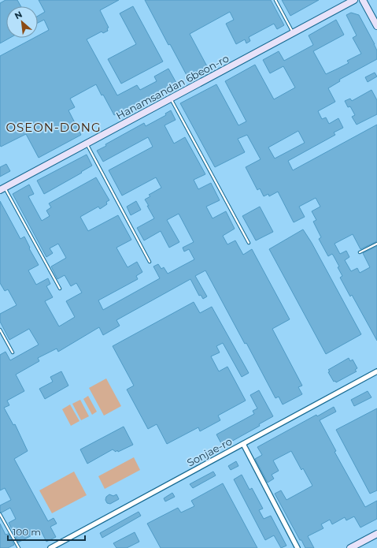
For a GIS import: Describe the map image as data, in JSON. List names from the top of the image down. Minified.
{"streets":{"street":["Hanamsandan 6beon-ro","Sonjae-ro"]},"districts":["OSEON-DONG"],"scale_bar":"100 m","north":"top left"}
